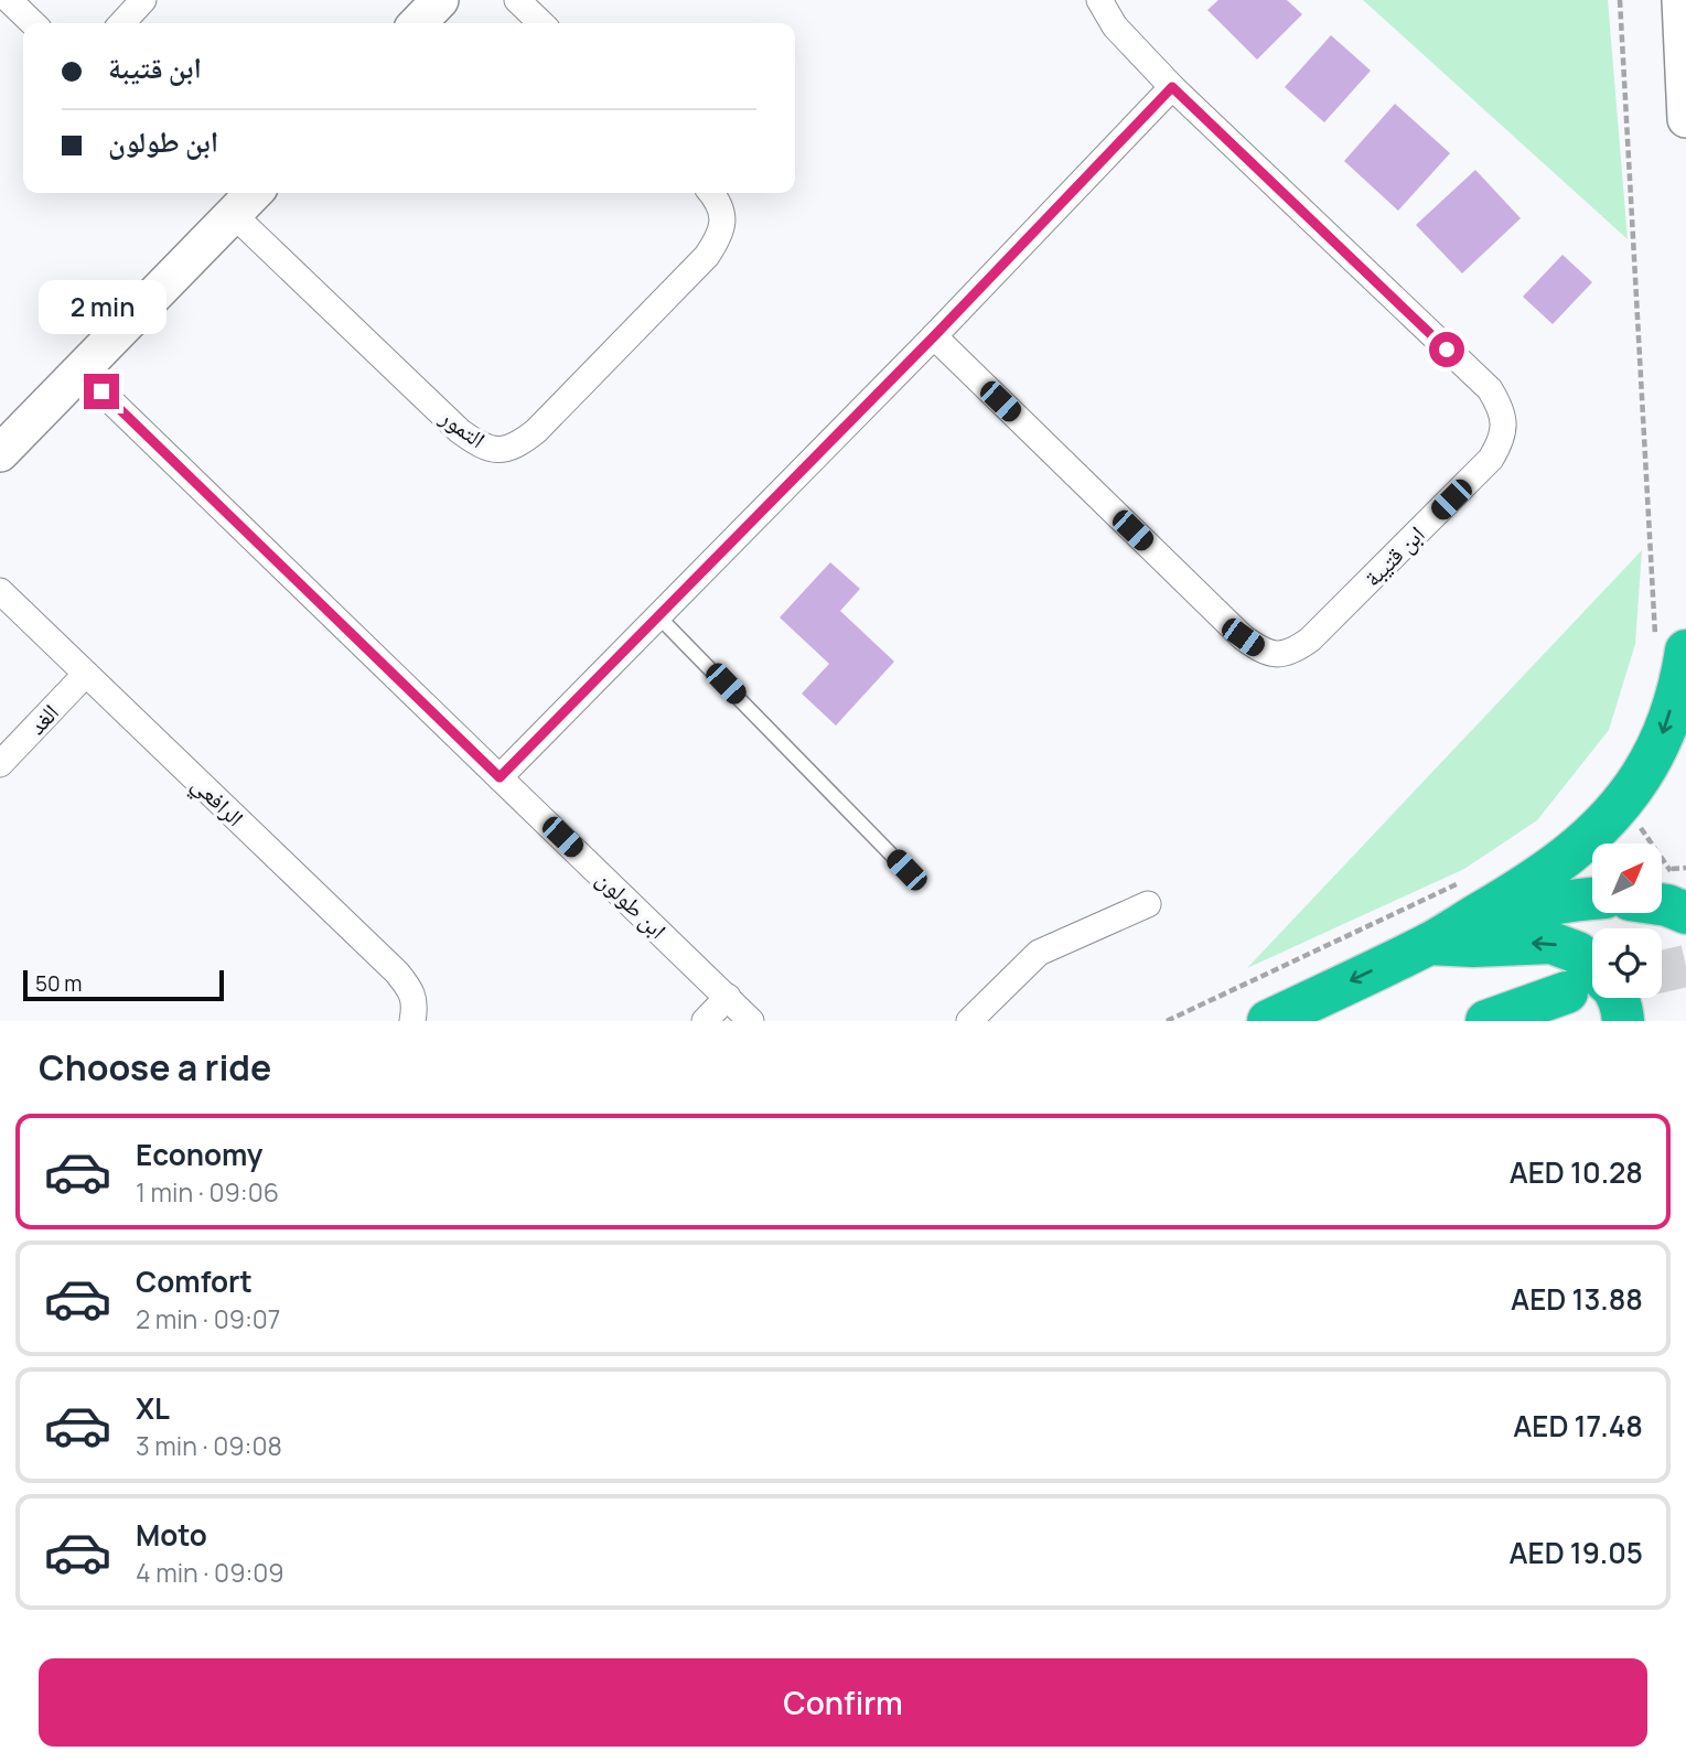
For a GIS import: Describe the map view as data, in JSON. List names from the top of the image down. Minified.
{"streets":{"street":["التمور","ابن قتيبة","الغد","الرافعي","ابن طولون"]},"crossings":[["الغد","الرافعي"]],"scale_bar":"50 m","north":"top right","page":{"banner":["ابن قتيبة","ابن طولون"],"bubble":"2 min","scale":"50 m","heading":"Choose a ride","list":[{"name":"Economy","note":"1 min · 09:06","value":"AED 10.28"},{"name":"Comfort","note":"2 min · 09:07","value":"AED 13.88"},{"name":"XL","note":"3 min · 09:08","value":"AED 17.48"},{"name":"Moto","note":"4 min · 09:09","value":"AED 19.05"}],"buttons":"Confirm"}}
